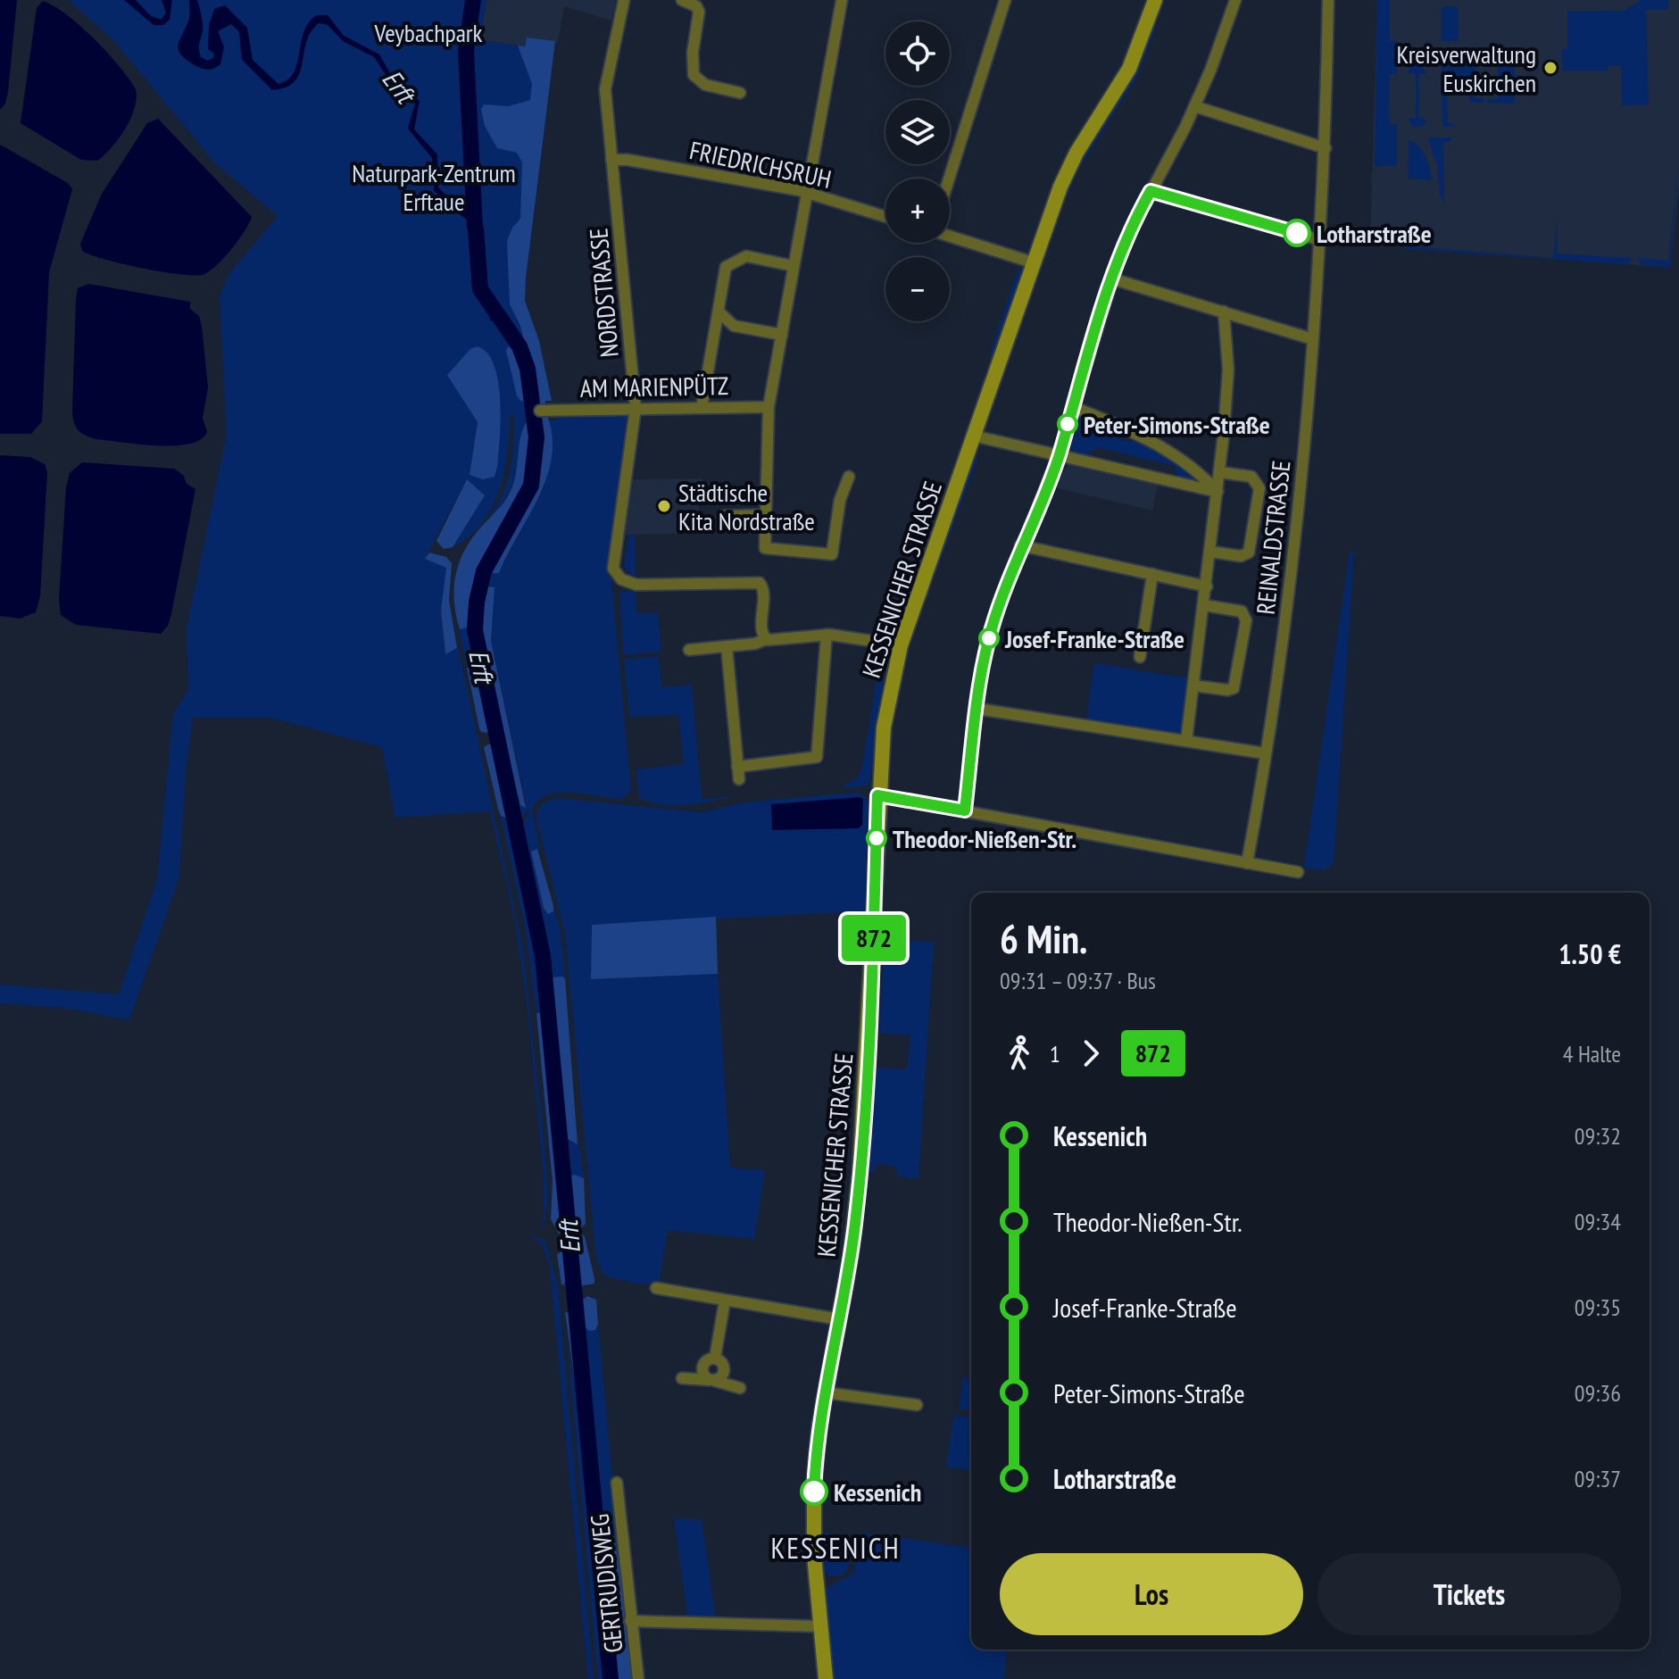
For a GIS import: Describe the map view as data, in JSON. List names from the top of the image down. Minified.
{"streets":{"main road":["KESSENICHER STRASSE"],"street":["FRIEDRICHSRUH","NORDSTRASSE","AM MARIENPÜTZ","REINALDSTRASSE","GERTRUDISWEG"]},"crossings":[["FRIEDRICHSRUH","NORDSTRASSE"],["NORDSTRASSE","AM MARIENPÜTZ"]],"districts":["KESSENICH"],"water":["Erft"],"parks":["Veybachpark","Naturpark-Zentrum Erftaue"],"places":["Kreisverwaltung Euskirchen","Lotharstraße","Peter-Simons-Straße","Städtische Kita Nordstraße","Josef-Franke-Straße","Theodor-Nießen-Str.","Kessenich"],"lines":["bus line 872"],"page":{"on_map":"872","map_buttons":["+","−"],"heading":["6 Min.","09:31 – 09:37 · Bus","1.50 €"],"legs":["1","872","4 Halte"],"list":[{"name":"Kessenich","value":"09:32"},{"name":"Theodor-Nießen-Str.","value":"09:34"},{"name":"Josef-Franke-Straße","value":"09:35"},{"name":"Peter-Simons-Straße","value":"09:36"},{"name":"Lotharstraße","value":"09:37"}],"buttons":["Los","Tickets"]}}
